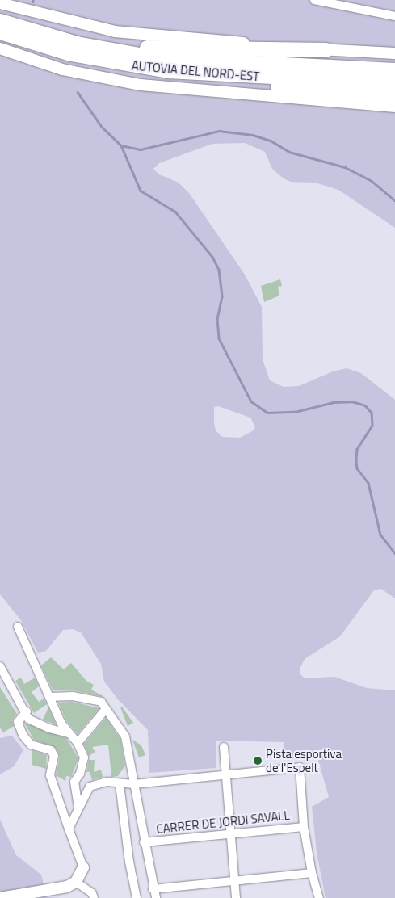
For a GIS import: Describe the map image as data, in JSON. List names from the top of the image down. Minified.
{"streets":{"highway":["AUTOVIA DEL NORD-EST"],"street":["CARRER DE JORDI SAVALL"]},"places":["Pista esportiva de l'Espelt"]}
